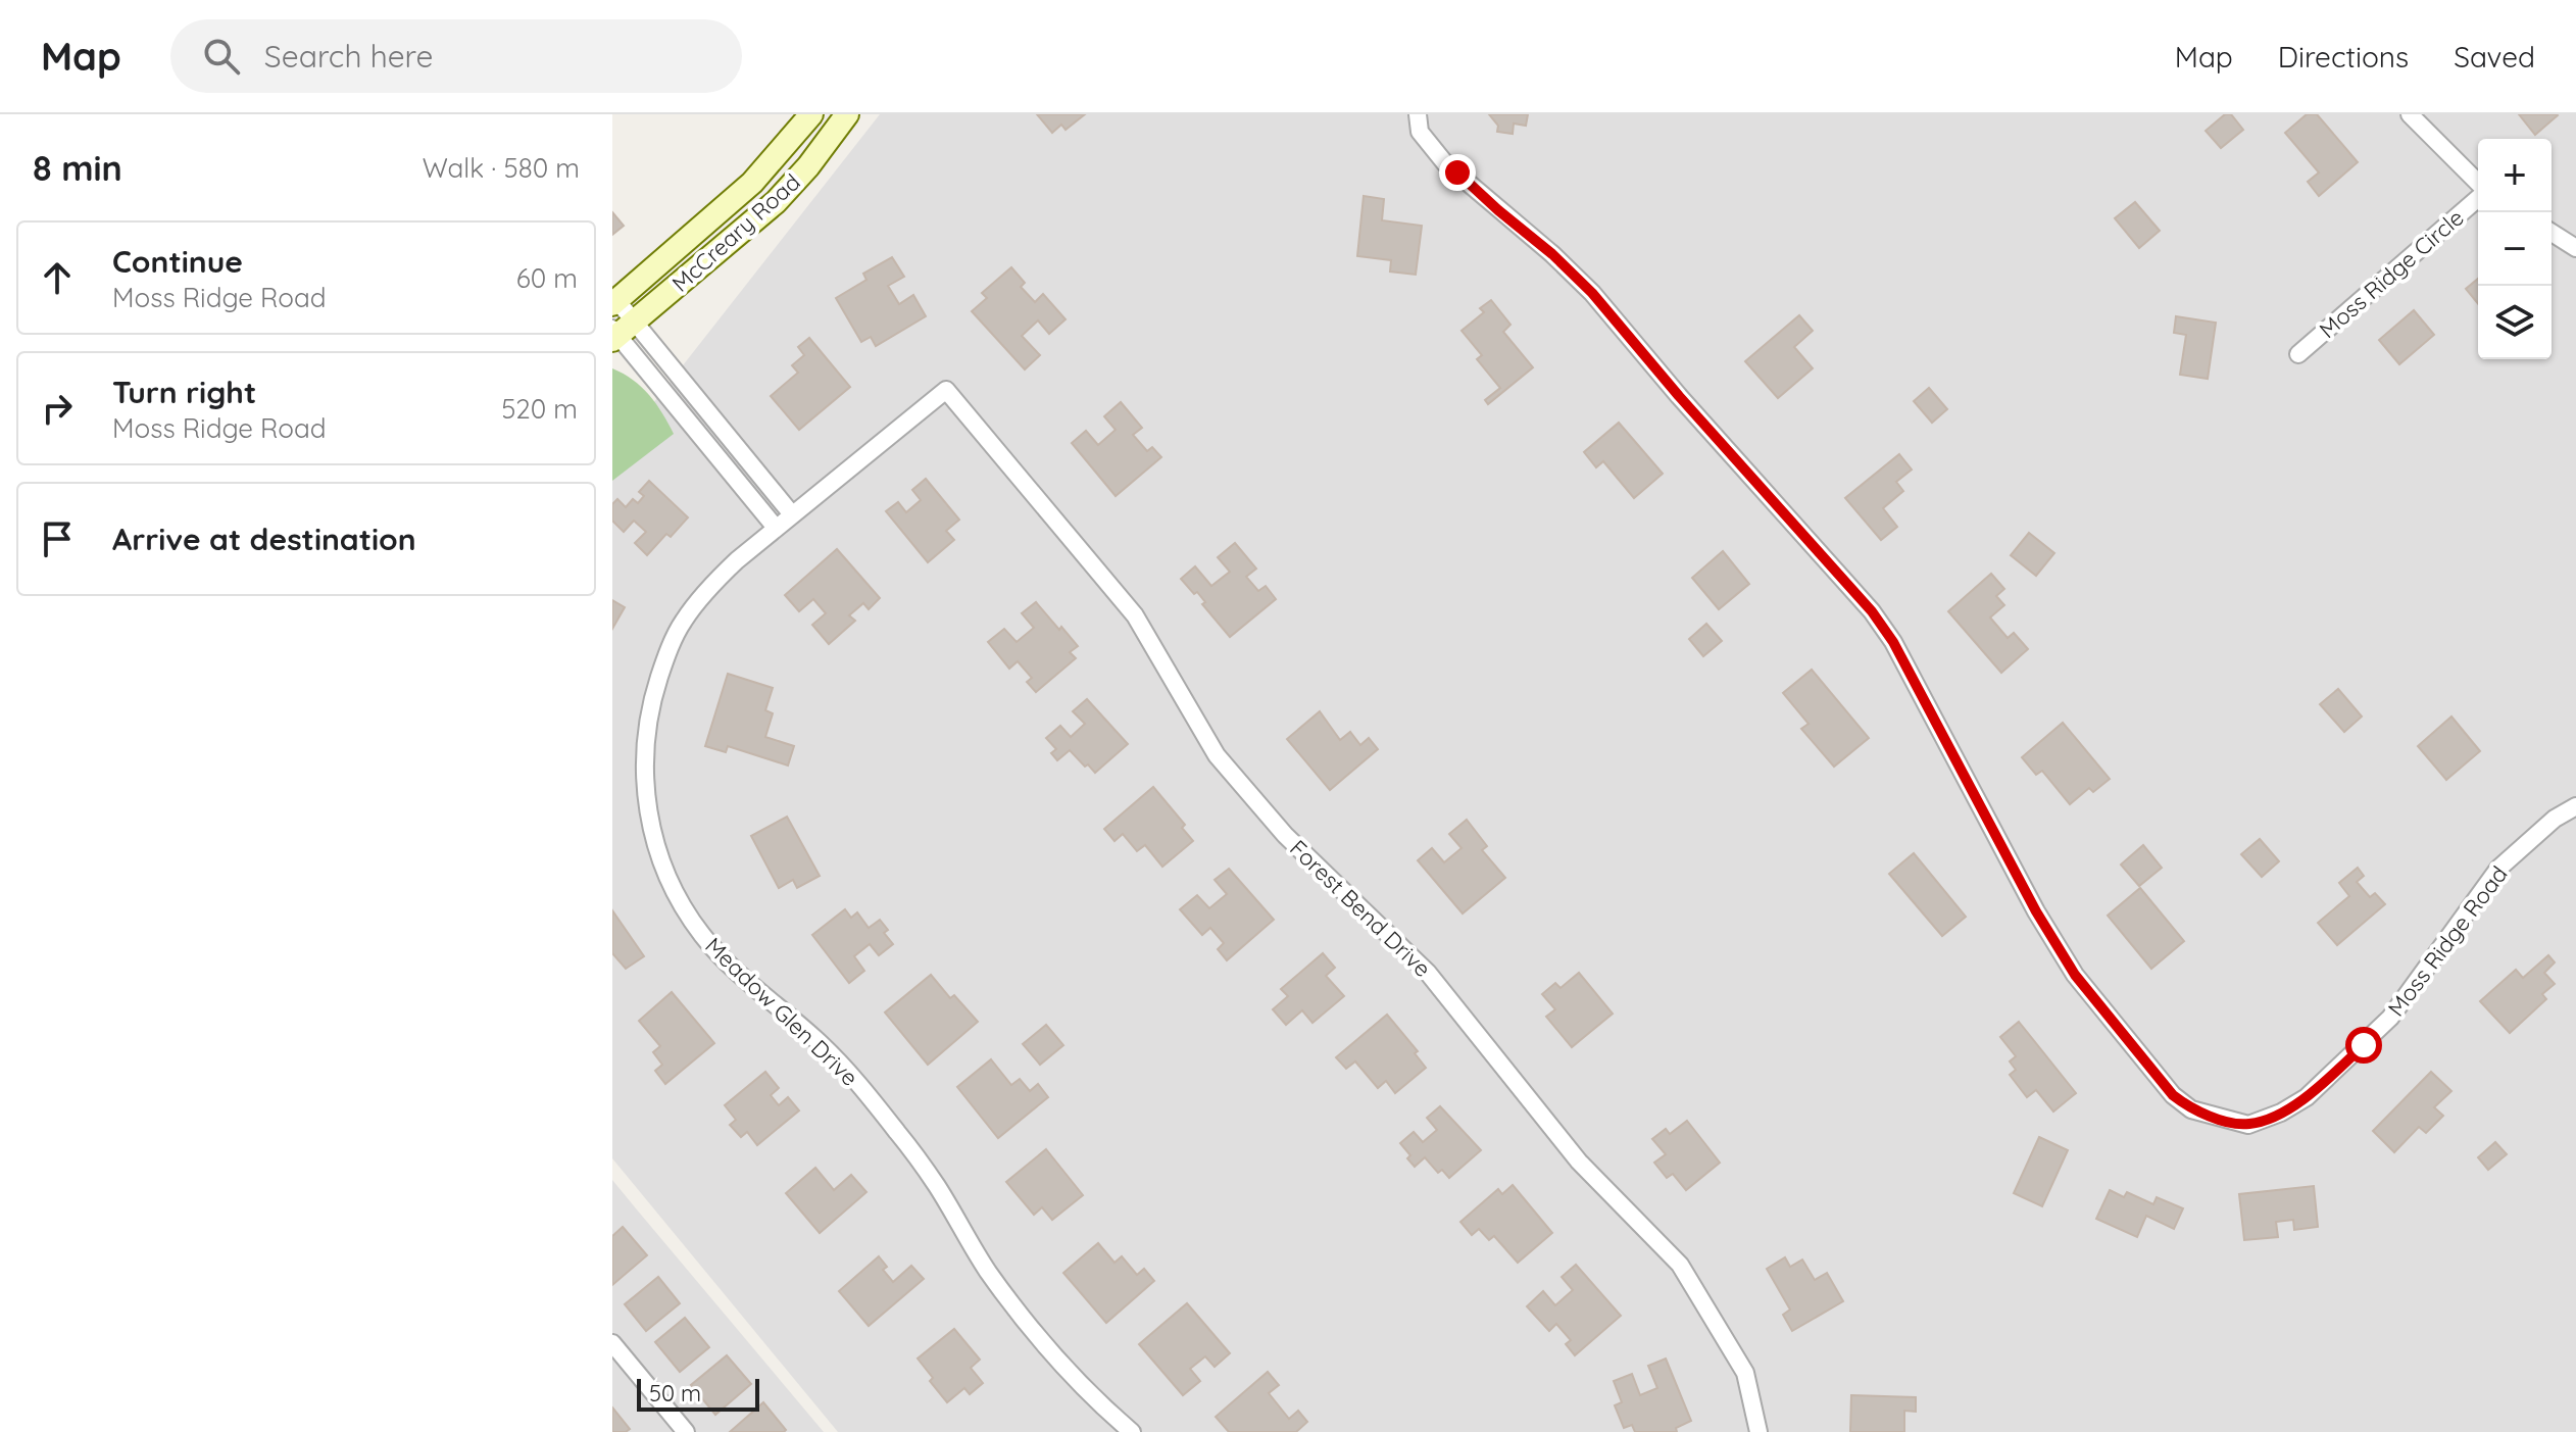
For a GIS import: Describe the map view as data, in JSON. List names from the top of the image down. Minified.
{"streets":{"main road":["McCreary Road"],"street":["Moss Ridge Circle","Forest Bend Drive","Moss Ridge Road","Meadow Glen Drive"]},"crossings":[["Forest Bend Drive","Meadow Glen Drive"]],"scale_bar":"50 m","page":{"header":"Map","search":"Search here","nav":["Map","Directions","Saved"],"heading":["8 min","Walk · 580 m"],"map_buttons":["+","−"],"list":[["Continue","Moss Ridge Road","60 m"],["Turn right","Moss Ridge Road","520 m"],"Arrive at destination"],"scale":"50 m"}}
